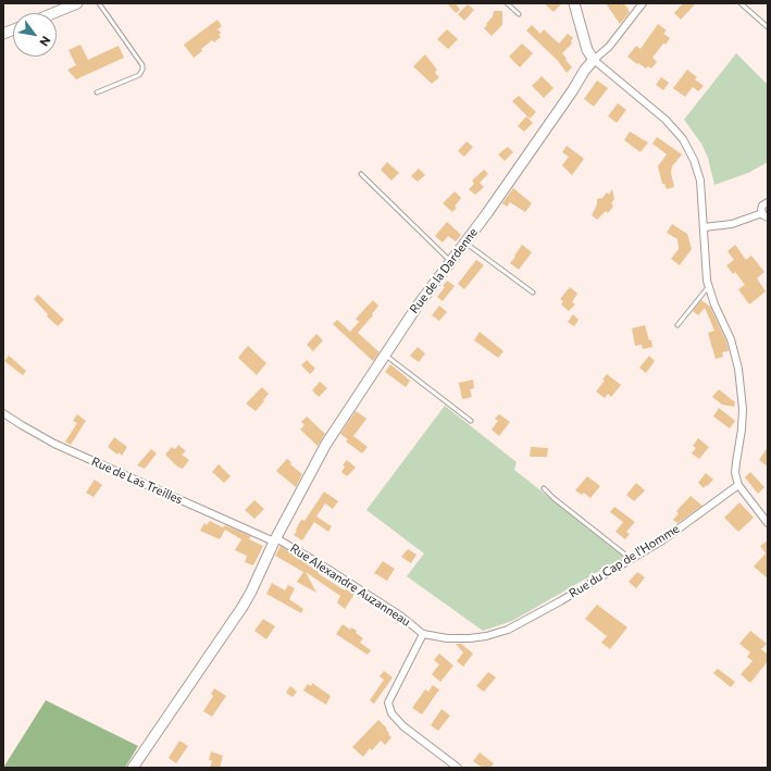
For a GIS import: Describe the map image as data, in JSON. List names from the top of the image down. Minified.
{"streets":{"street":["Rue de la Dardenne","Rue de Las Treilles","Rue du Cap de l'Homme","Rue Alexandre Auzanneau"]},"crossings":[["Rue de la Dardenne","Rue de Las Treilles"],["Rue de la Dardenne","Rue Alexandre Auzanneau"],["Rue de Las Treilles","Rue Alexandre Auzanneau"],["Rue du Cap de l'Homme","Rue Alexandre Auzanneau"]],"north":"bottom right"}
